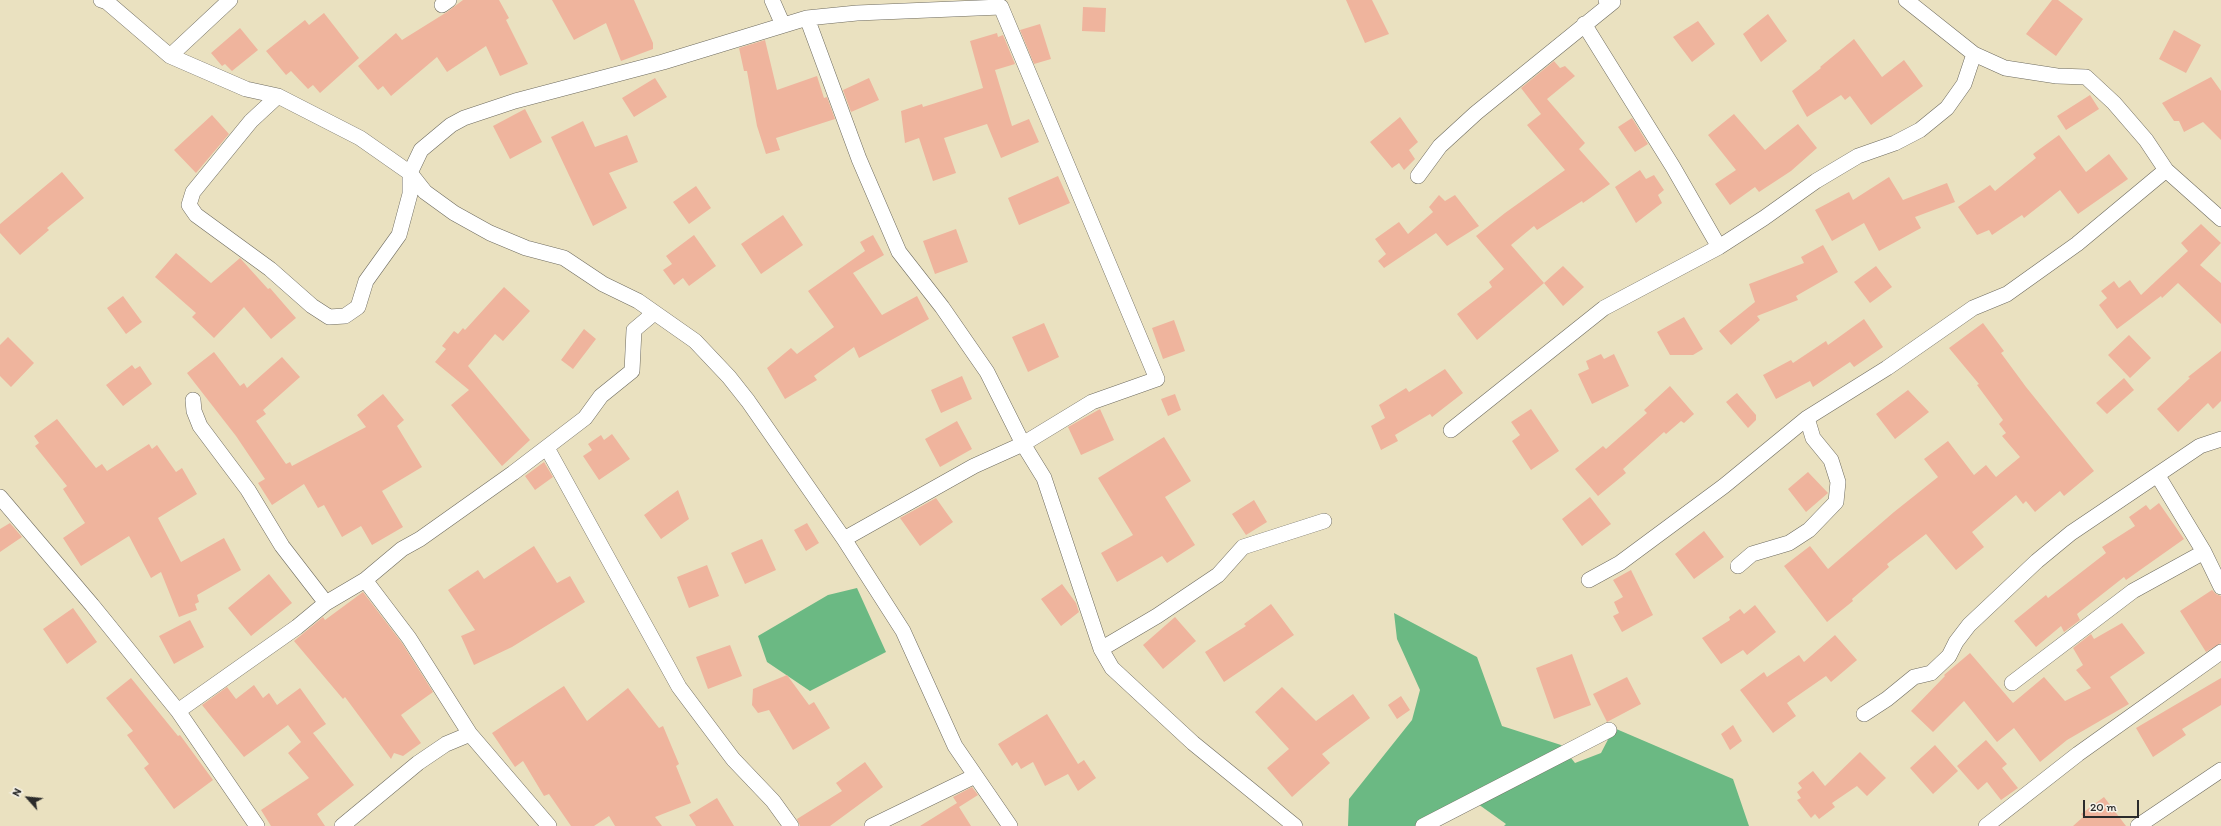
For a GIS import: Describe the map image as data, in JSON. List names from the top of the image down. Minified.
{"scale_bar":"20 m","north":"top left"}
